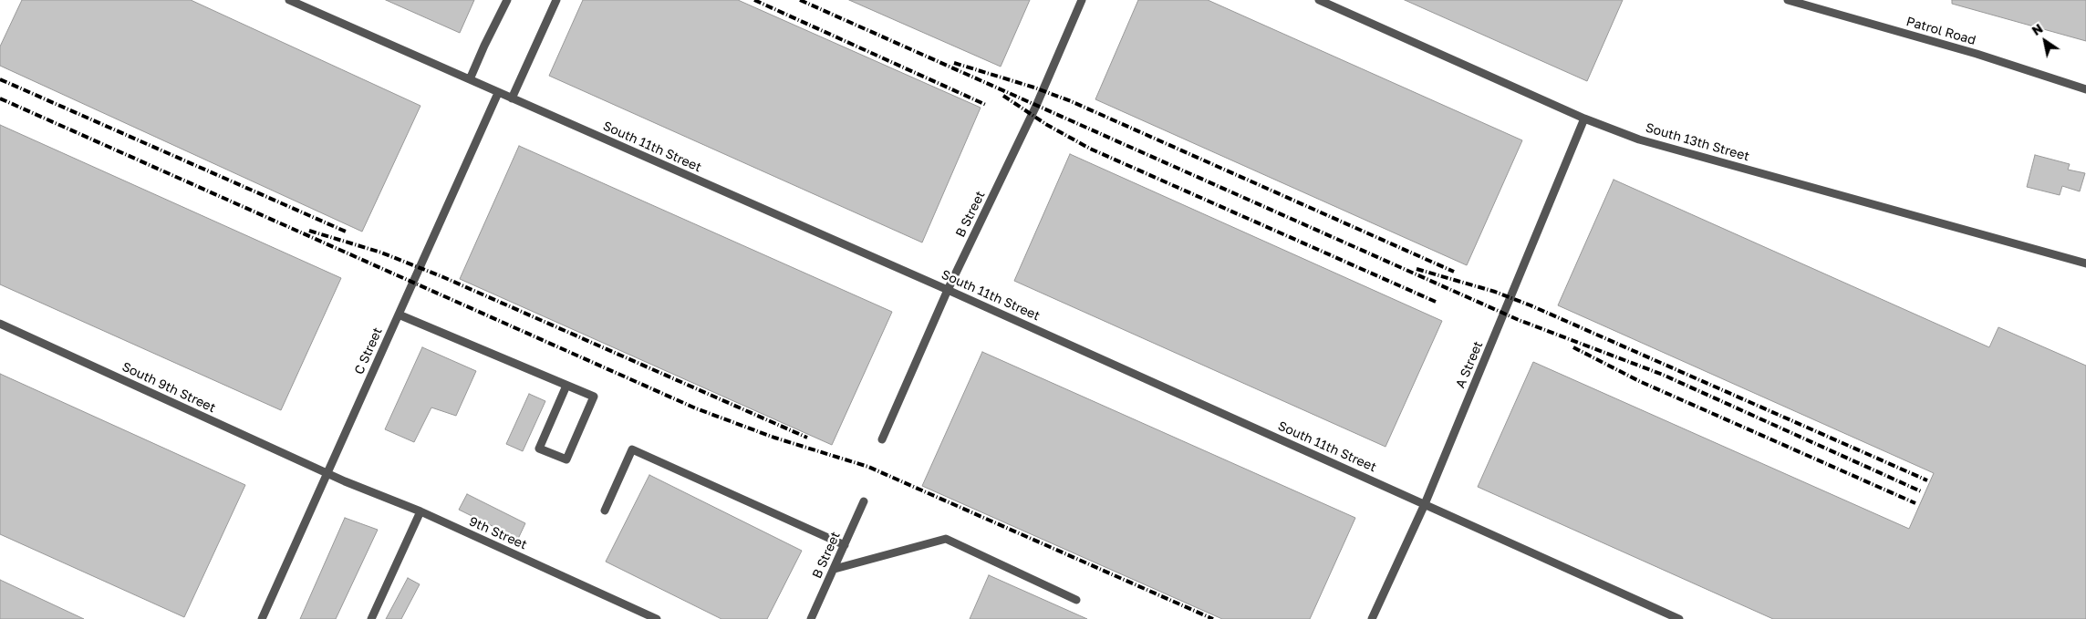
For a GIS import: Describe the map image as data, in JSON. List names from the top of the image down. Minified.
{"streets":{"lane":["Patrol Road","South 13th Street","South 11th Street","B Street","C Street","A Street","South 9th Street","9th Street"]},"crossings":[["South 13th Street","A Street"],["South 11th Street","B Street"],["South 11th Street","C Street"],["South 11th Street","A Street"],["C Street","South 9th Street"],["C Street","9th Street"],["South 9th Street","9th Street"]],"north":"top left"}
